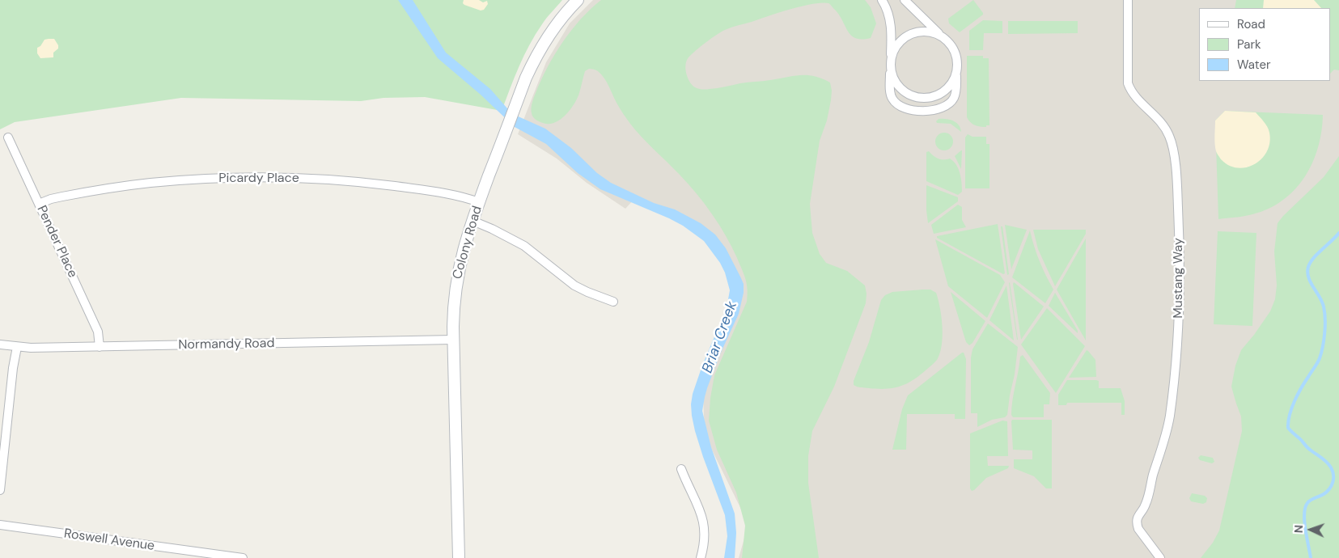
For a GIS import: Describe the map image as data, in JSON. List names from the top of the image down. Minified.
{"streets":{"street":["Picardy Place","Pender Place","Colony Road","Mustang Way","Normandy Road","Roswell Avenue"]},"crossings":[["Picardy Place","Pender Place"],["Picardy Place","Colony Road"],["Pender Place","Normandy Road"],["Colony Road","Normandy Road"]],"water":["Briar Creek"],"legend":["Road","Park","Water"],"north":"left"}
